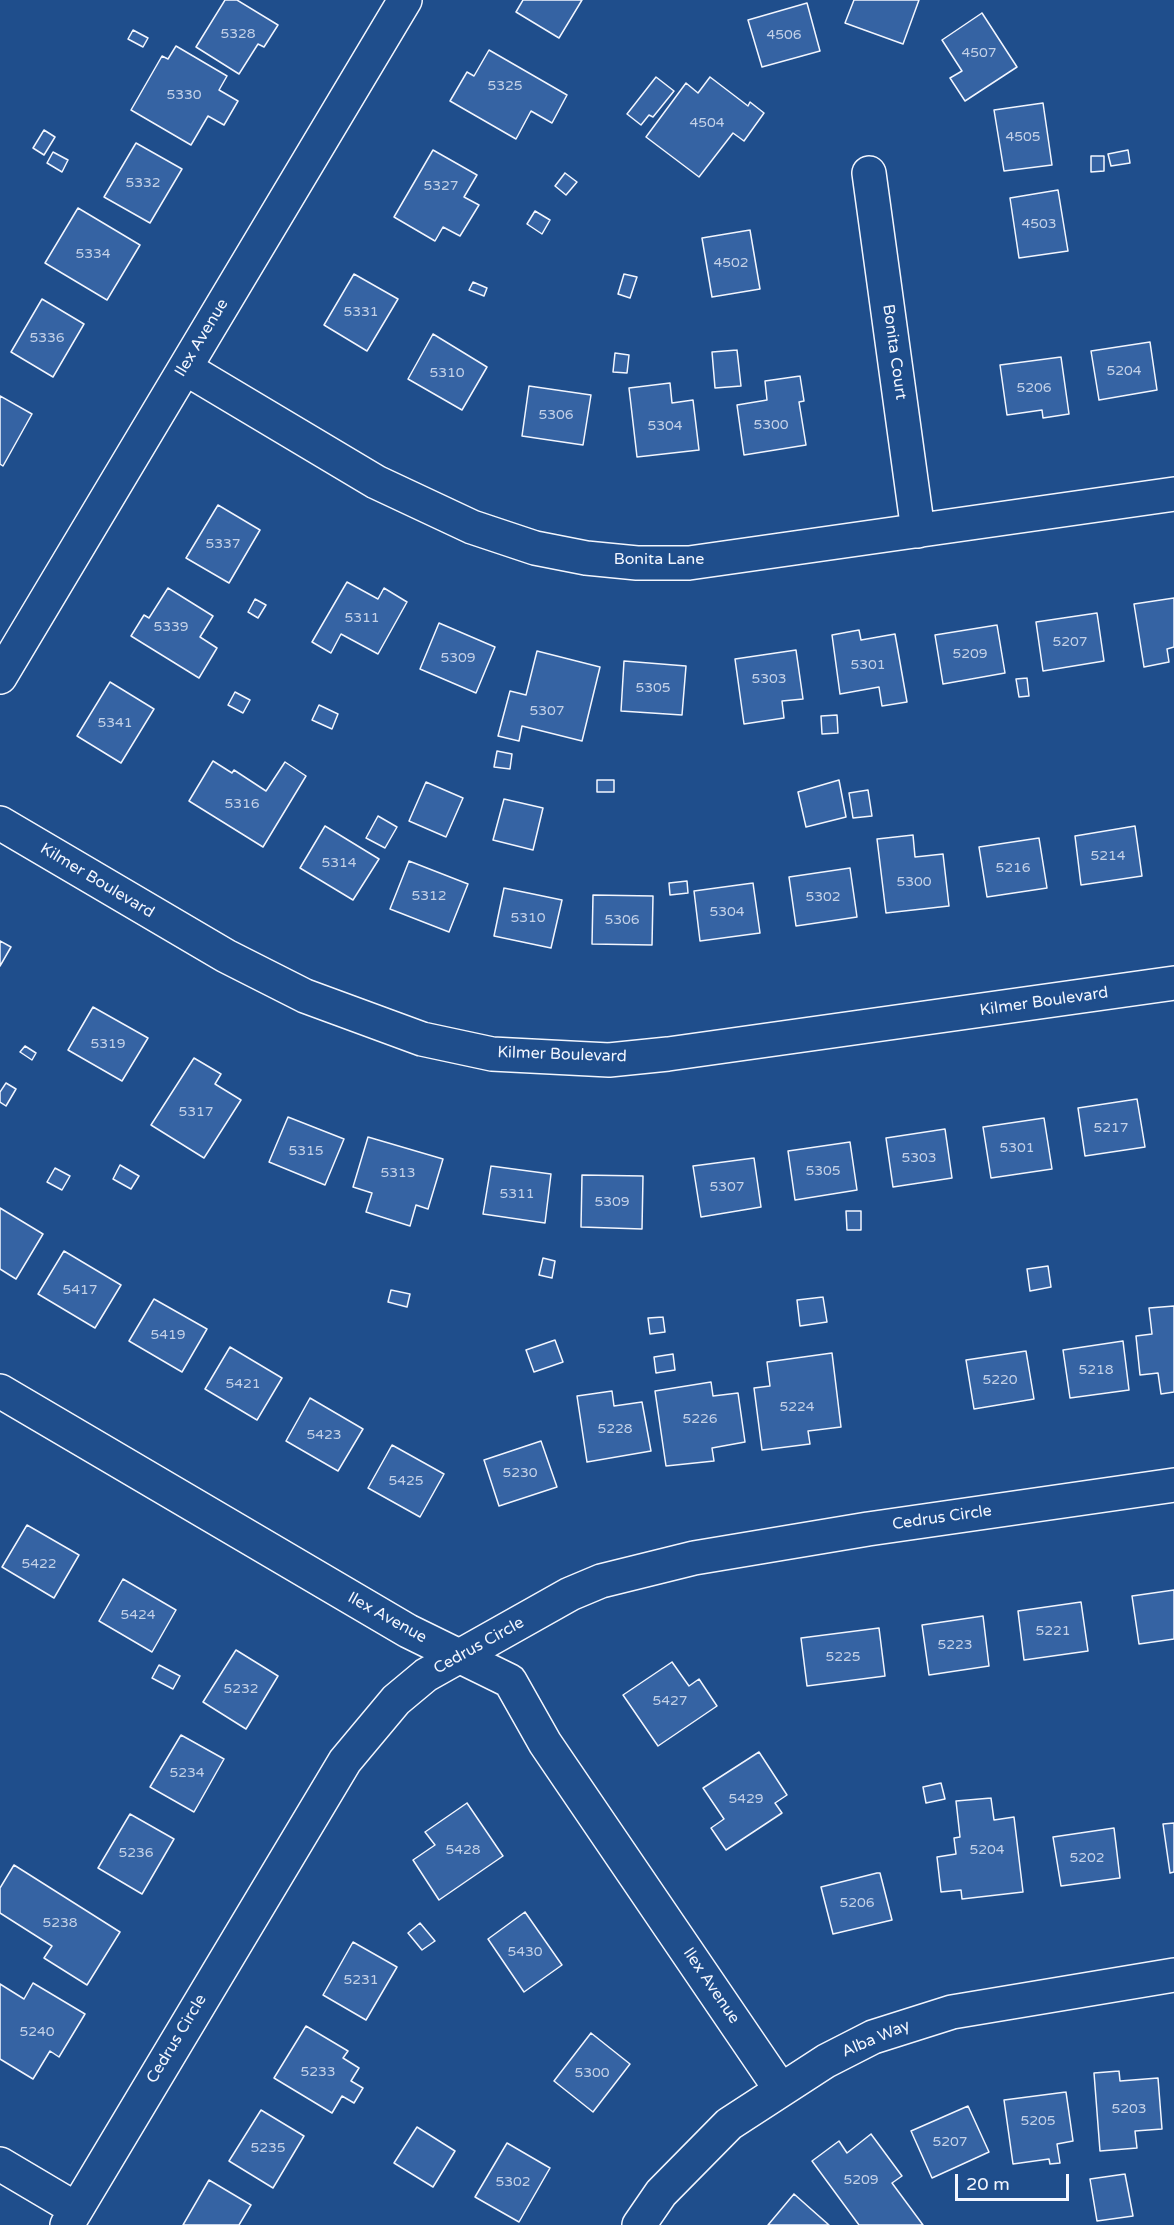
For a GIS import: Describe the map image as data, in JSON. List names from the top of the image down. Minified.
{"streets":{"street":["Ilex Avenue","Bonita Court","Bonita Lane","Kilmer Boulevard","Cedrus Circle","Alba Way"]},"crossings":[["Ilex Avenue","Bonita Lane"],["Ilex Avenue","Cedrus Circle"],["Ilex Avenue","Alba Way"],["Bonita Court","Bonita Lane"]],"house_numbers":["5328","4506","4507","5325","5330","4504","4505","5332","5327","4503","5334","4502","5331","5336","5204","5310","5206","5306","5300","5304","5337","5311","5339","5207","5209","5309","5301","5303","5305","5307","5341","5316","5214","5314","5216","5300","5312","5302","5304","5310","5306","5319","5317","5217","5301","5315","5303","5305","5313","5307","5311","5309","5417","5419","5218","5220","5421","5224","5226","5228","5423","5230","5425","5422","5424","5221","5223","5225","5232","5427","5234","5429","5428","5204","5236","5202","5206","5238","5430","5231","5240","5233","5300","5203","5205","5207","5235","5209","5302"],"scale_bar":"20 m"}
